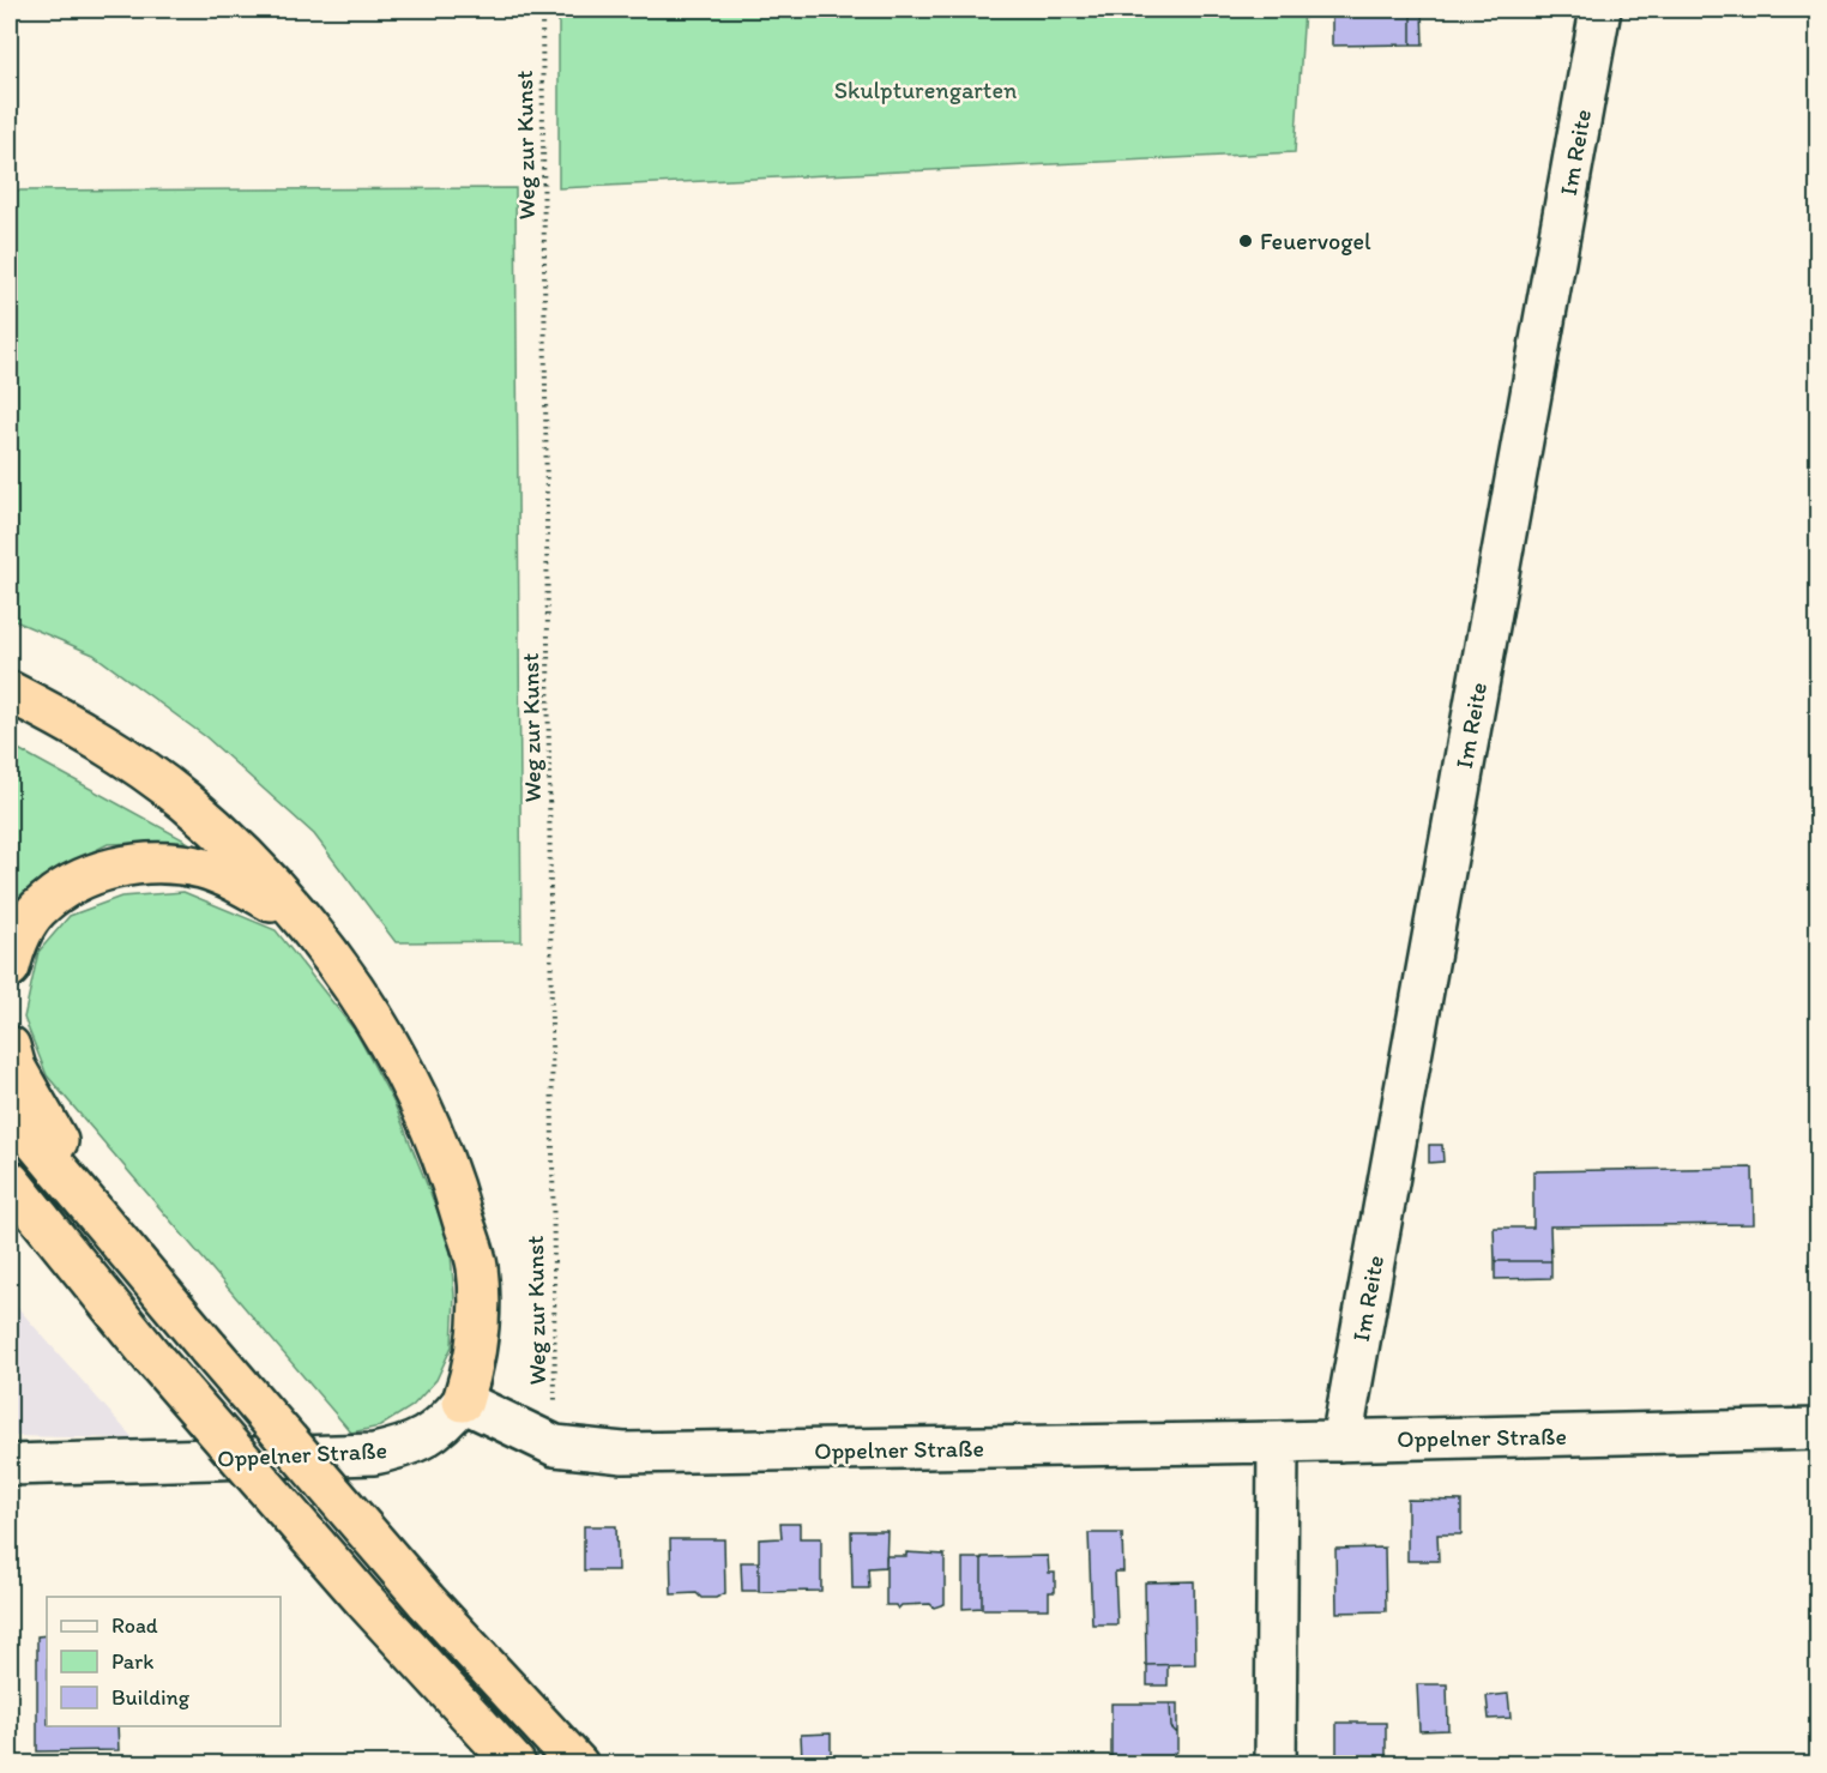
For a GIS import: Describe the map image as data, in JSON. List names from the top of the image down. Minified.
{"streets":{"street":["Im Reite","Oppelner Straße"],"path":["Weg zur Kunst"]},"crossings":[["Weg zur Kunst","Oppelner Straße"],["Im Reite","Oppelner Straße"]],"parks":["Skulpturengarten"],"places":["Feuervogel"],"legend":["Road","Park","Building"]}
